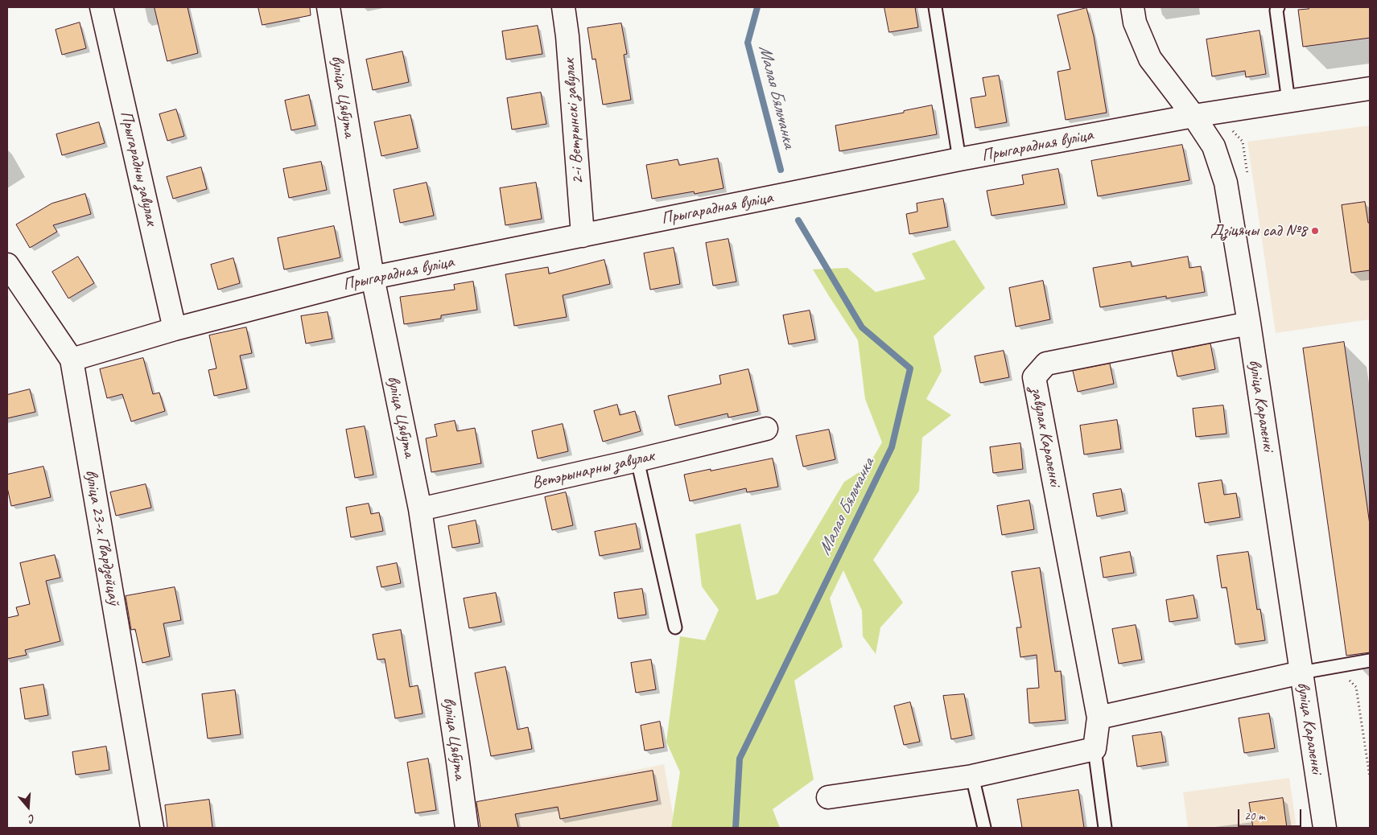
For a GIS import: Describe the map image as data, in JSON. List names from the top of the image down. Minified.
{"streets":{"street":["вуліца Цябута","2-і Ветрынскі завулак","Прыгарадная вуліца","Прыгарадны завулак","вуліца Караленкі","завулак Караленкі","Ветэрынарны завулак","вуліца 23-х Гвардзейцаў"]},"crossings":[["вуліца Цябута","Прыгарадная вуліца"],["вуліца Цябута","Ветэрынарны завулак"],["2-і Ветрынскі завулак","Прыгарадная вуліца"],["Прыгарадная вуліца","Прыгарадны завулак"],["Прыгарадная вуліца","вуліца Караленкі"],["Прыгарадная вуліца","вуліца 23-х Гвардзейцаў"],["вуліца Караленкі","завулак Караленкі"]],"water":["Малая Бяльчанка"],"places":["Дзіцячы сад №8"],"scale_bar":"20 m","north":"bottom"}
